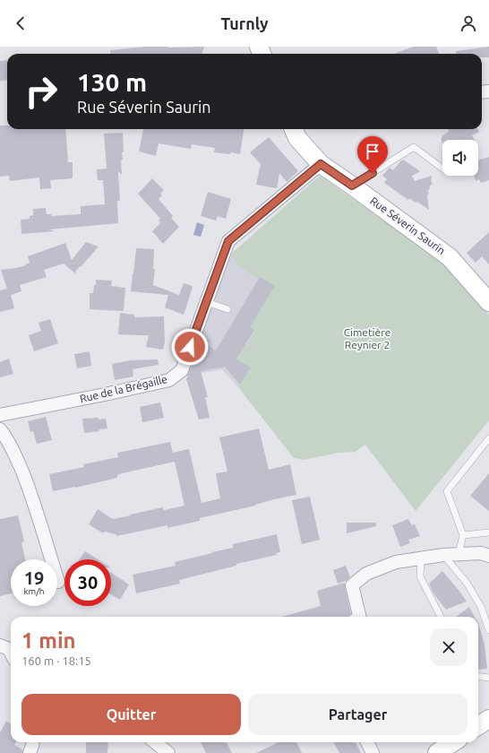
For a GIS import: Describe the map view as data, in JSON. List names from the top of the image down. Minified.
{"streets":{"street":["Rue Séverin Saurin","Rue de la Brégaille"]},"crossings":[["Rue Séverin Saurin","Rue de la Brégaille"]],"parks":["Cimetière Reynier 2"],"page":{"header":"Turnly","turn":["130 m","Rue Séverin Saurin"],"speed":"19 km/h","limit":"30","heading":["1 min","160 m · 18:15"],"buttons":["Quitter","Partager"]}}
